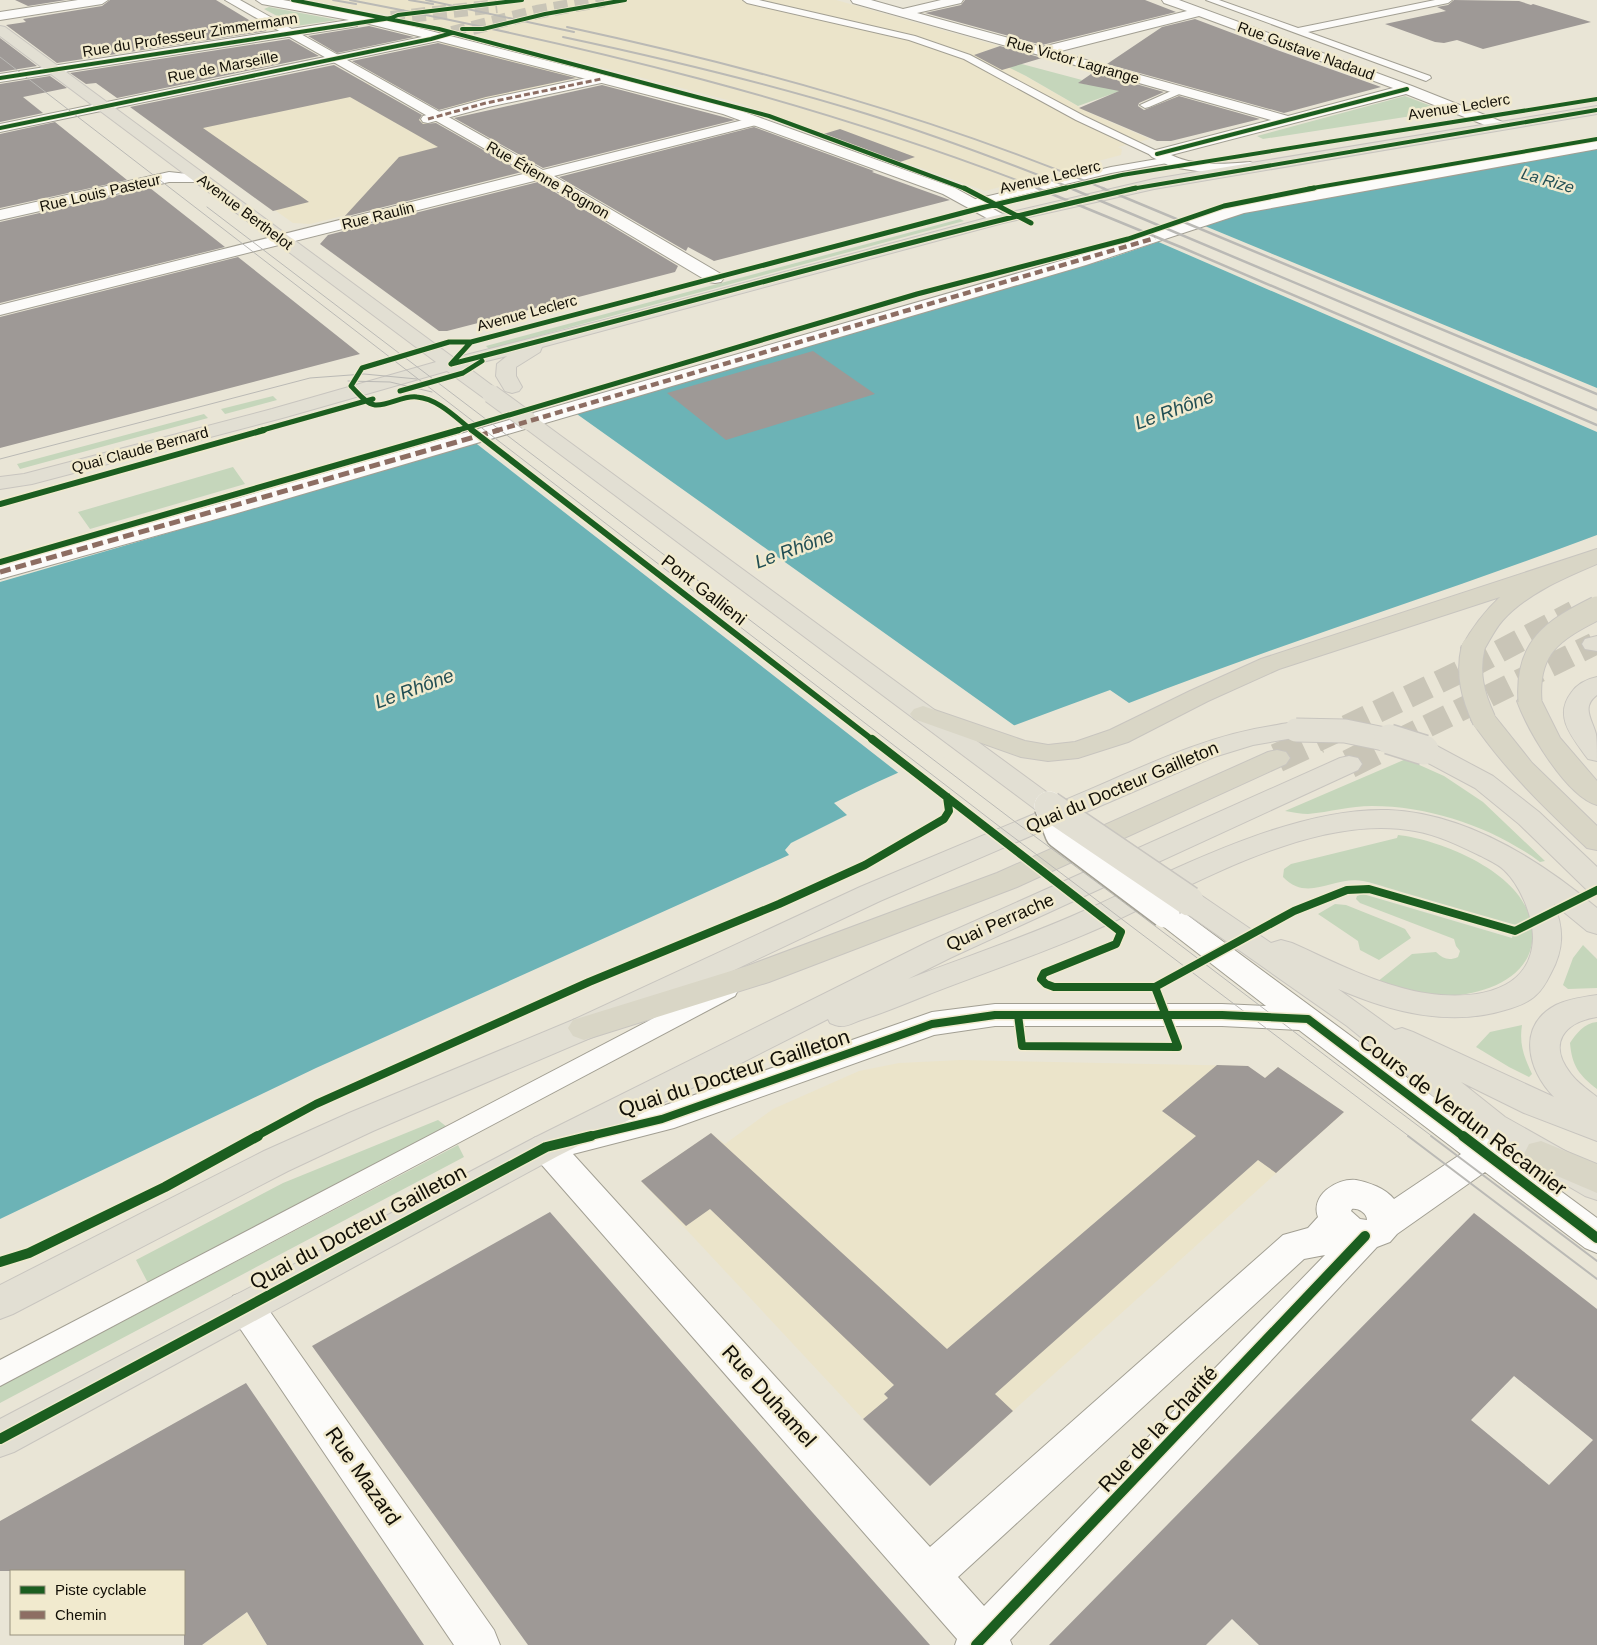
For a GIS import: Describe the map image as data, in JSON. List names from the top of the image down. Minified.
{"streets":{"main road":["Avenue Leclerc","Avenue Berthelot","Quai Claude Bernard","Pont Gallieni","Quai du Docteur Gailleton","Quai Perrache"],"street":["Rue du Professeur Zimmermann","Rue Gustave Nadaud","Rue Victor Lagrange","Rue de Marseille","Rue Étienne Rognon","Rue Louis Pasteur","Rue Raulin","Cours de Verdun Récamier","Rue Duhamel","Rue de la Charité","Rue Mazard"]},"crossings":[["Rue du Professeur Zimmermann","Rue Étienne Rognon"],["Rue du Professeur Zimmermann","Avenue Berthelot"],["Rue Gustave Nadaud","Avenue Leclerc"],["Rue Victor Lagrange","Avenue Leclerc"],["Rue de Marseille","Rue Étienne Rognon"],["Rue de Marseille","Avenue Berthelot"],["Avenue Leclerc","Rue Étienne Rognon"],["Avenue Leclerc","Avenue Berthelot"],["Avenue Leclerc","Quai Claude Bernard"],["Rue Étienne Rognon","Rue Raulin"],["Rue Louis Pasteur","Avenue Berthelot"],["Avenue Berthelot","Rue Raulin"],["Avenue Berthelot","Quai Claude Bernard"],["Avenue Berthelot","Pont Gallieni"],["Quai Claude Bernard","Pont Gallieni"],["Pont Gallieni","Cours de Verdun Récamier"],["Quai du Docteur Gailleton","Quai Perrache"],["Quai du Docteur Gailleton","Cours de Verdun Récamier"],["Quai du Docteur Gailleton","Rue Duhamel"],["Quai du Docteur Gailleton","Rue Mazard"],["Cours de Verdun Récamier","Rue de la Charité"],["Rue Duhamel","Rue de la Charité"]],"water":["La Rize","Le Rhône"],"legend":["Piste cyclable","Chemin"]}
